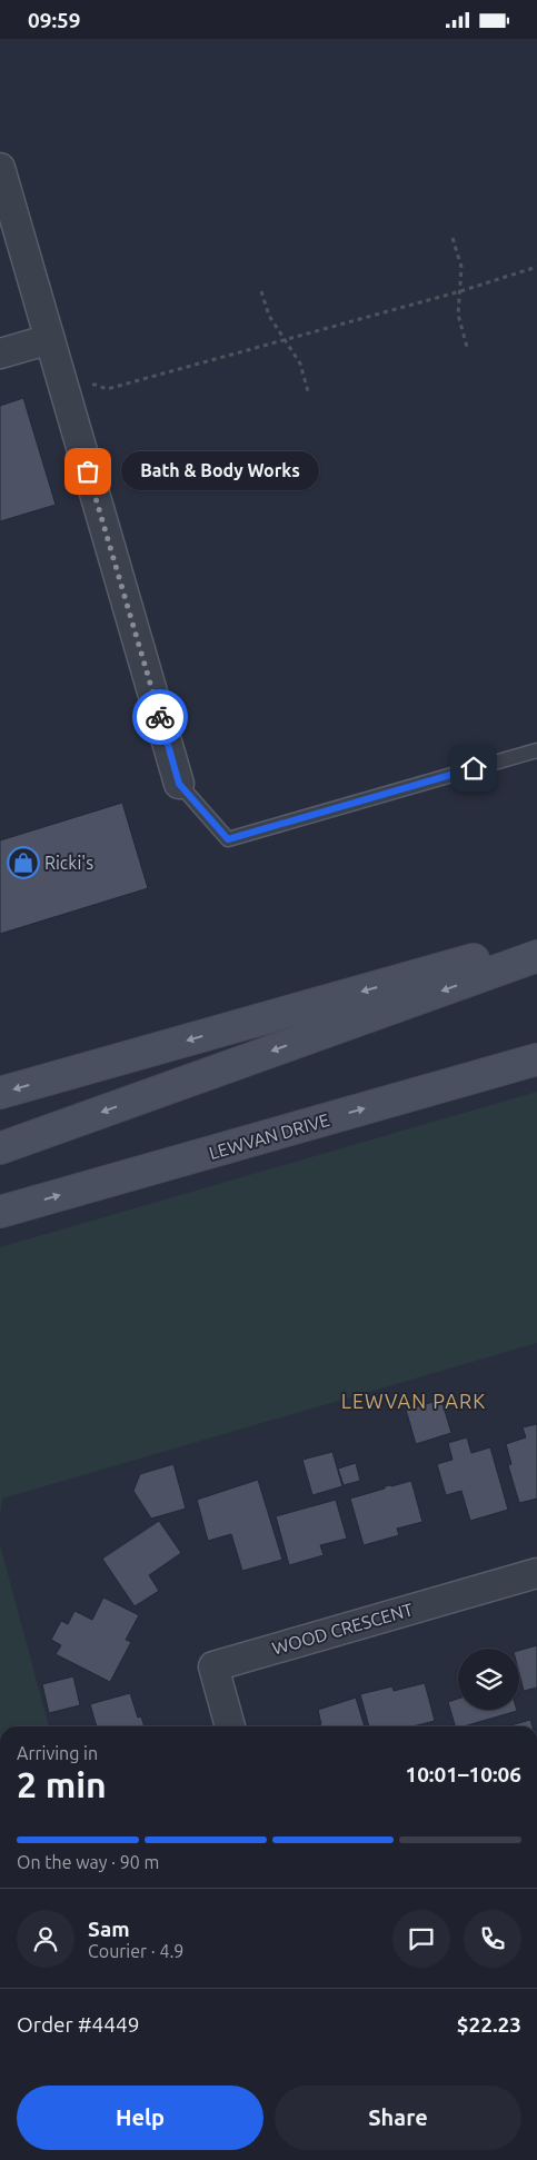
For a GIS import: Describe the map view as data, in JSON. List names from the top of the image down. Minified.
{"streets":{"main road":["LEWVAN DRIVE"],"street":["WOOD CRESCENT"]},"districts":["LEWVAN PARK"],"places":{"other":["Bath & Body Works"],"shop":["Ricki's"]},"page":{"status":"09:59","bubble":"Bath & Body Works","heading":["2 min","Arriving in","10:01–10:06"],"panel":["Sam","Courier · 4.9","Order #4449","$22.23"],"bar":"On the way · 90 m","buttons":["Help","Share"]}}
